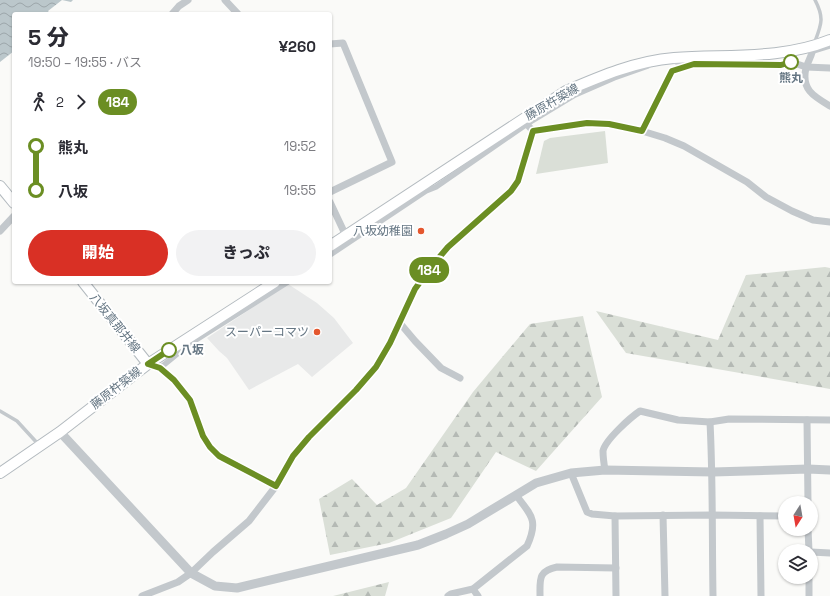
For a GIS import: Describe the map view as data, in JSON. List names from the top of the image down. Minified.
{"streets":{"main road":["藤原杵築線","八坂真那井線"]},"crossings":[["藤原杵築線","八坂真那井線"]],"places":["熊丸","八坂幼稚園","スーパーコマツ","八坂"],"lines":["bus line 184"],"north":"bottom","page":{"on_map":"184","heading":["5 分","19:50 – 19:55 · バス","¥260"],"legs":["2","184"],"list":[{"name":"熊丸","value":"19:52"},{"name":"八坂","value":"19:55"}],"buttons":["開始","きっぷ"]}}
